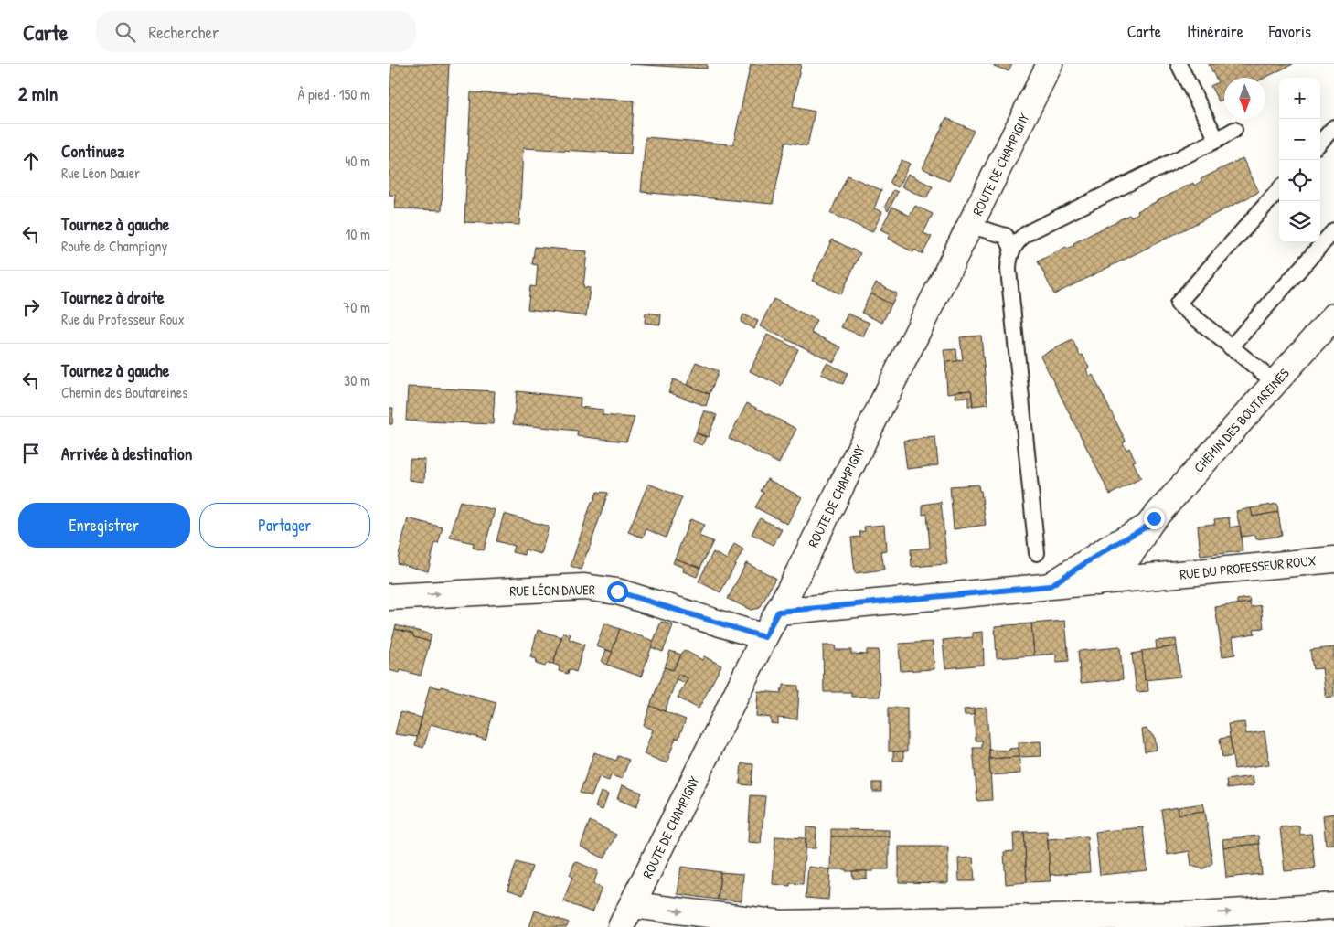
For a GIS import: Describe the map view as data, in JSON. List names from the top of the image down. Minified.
{"streets":{"street":["ROUTE DE CHAMPIGNY","CHEMIN DES BOUTAREINES","RUE DU PROFESSEUR ROUX","RUE LÉON DAUER"]},"crossings":[["ROUTE DE CHAMPIGNY","RUE DU PROFESSEUR ROUX"],["ROUTE DE CHAMPIGNY","RUE LÉON DAUER"],["CHEMIN DES BOUTAREINES","RUE DU PROFESSEUR ROUX"]],"one_way":["RUE LÉON DAUER"],"north":"bottom","page":{"header":"Carte","search":"Rechercher","nav":["Carte","Itinéraire","Favoris"],"heading":["2 min","À pied · 150 m"],"map_buttons":["+","−"],"list":[["Continuez","Rue Léon Dauer","40 m"],["Tournez à gauche","Route de Champigny","10 m"],["Tournez à droite","Rue du Professeur Roux","70 m"],["Tournez à gauche","Chemin des Boutareines","30 m"],"Arrivée à destination"],"buttons":["Enregistrer","Partager"]}}
